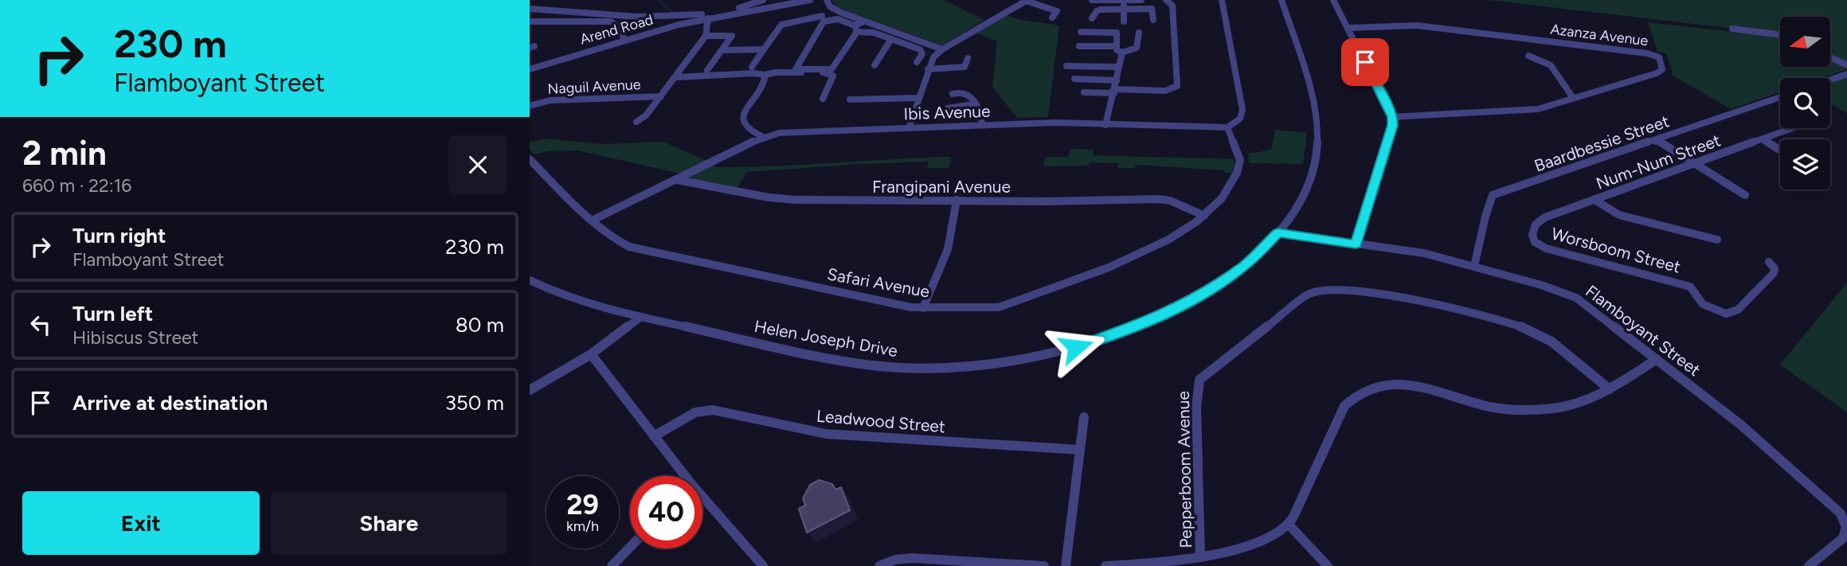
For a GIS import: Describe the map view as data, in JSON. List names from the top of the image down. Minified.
{"streets":{"street":["Arend Road","Azanza Avenue","Naguil Avenue","Ibis Avenue","Baardbessie Street","Num-Num Street","Frangipani Avenue","Worsboom Street","Safari Avenue","Flamboyant Street","Helen Joseph Drive","Leadwood Street","Pepperboom Avenue"]},"crossings":[["Ibis Avenue","Frangipani Avenue"],["Ibis Avenue","Safari Avenue"],["Baardbessie Street","Flamboyant Street"],["Num-Num Street","Worsboom Street"],["Frangipani Avenue","Safari Avenue"],["Flamboyant Street","Helen Joseph Drive"]],"north":"left","page":{"turn":["230 m","Flamboyant Street"],"heading":["2 min","660 m · 22:16"],"list":[{"name":"Turn right","note":"Flamboyant Street","value":"230 m"},{"name":"Turn left","note":"Hibiscus Street","value":"80 m"},{"name":"Arrive at destination","value":"350 m"}],"speed":"29 km/h","limit":"40","buttons":["Exit","Share"]}}
